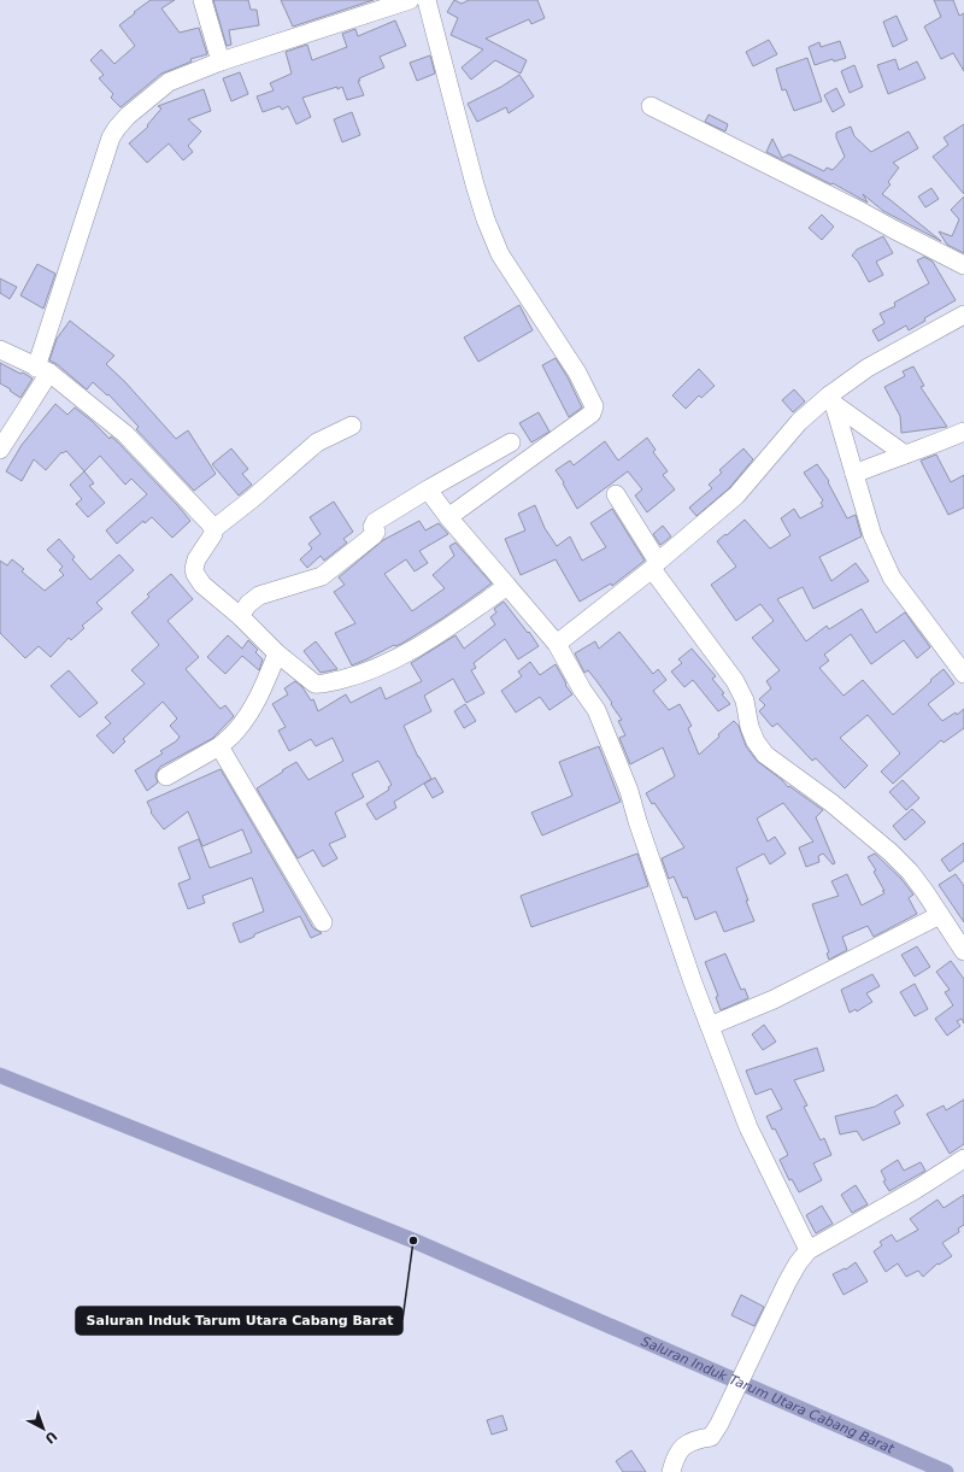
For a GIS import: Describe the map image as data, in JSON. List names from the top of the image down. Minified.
{"water":["Saluran Induk Tarum Utara Cabang Barat"],"places":["Saluran Induk Tarum Utara Cabang Barat"],"north":"bottom right"}
